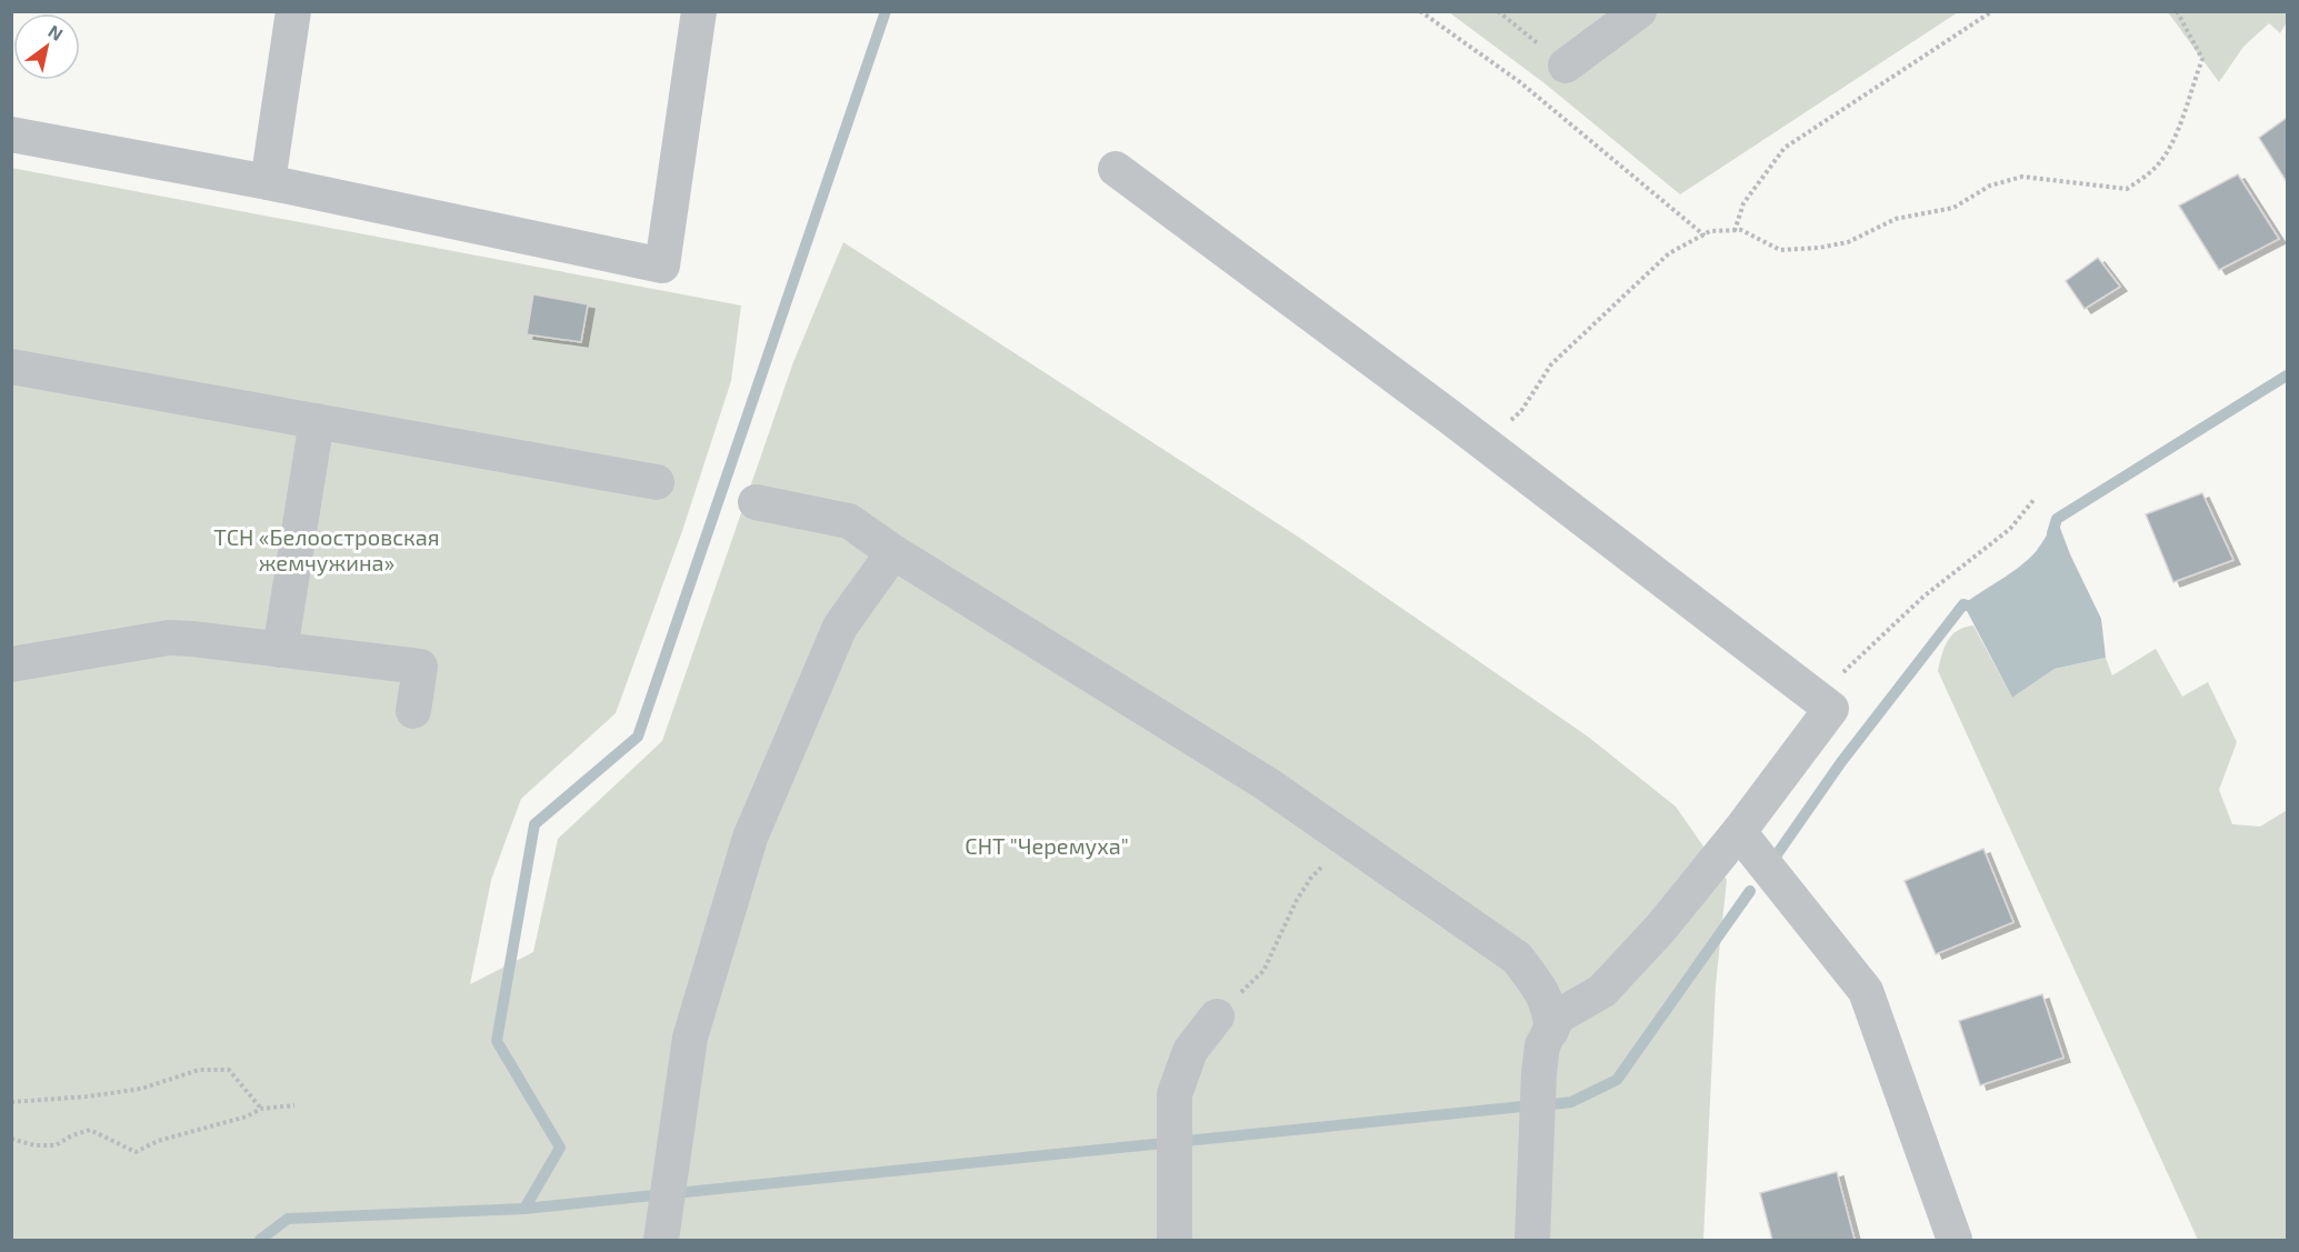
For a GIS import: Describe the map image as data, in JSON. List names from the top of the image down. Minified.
{"parks":["ТСН «Белоостровская жемчужина»","СНТ \"Черемуха\""],"north":"top right"}
